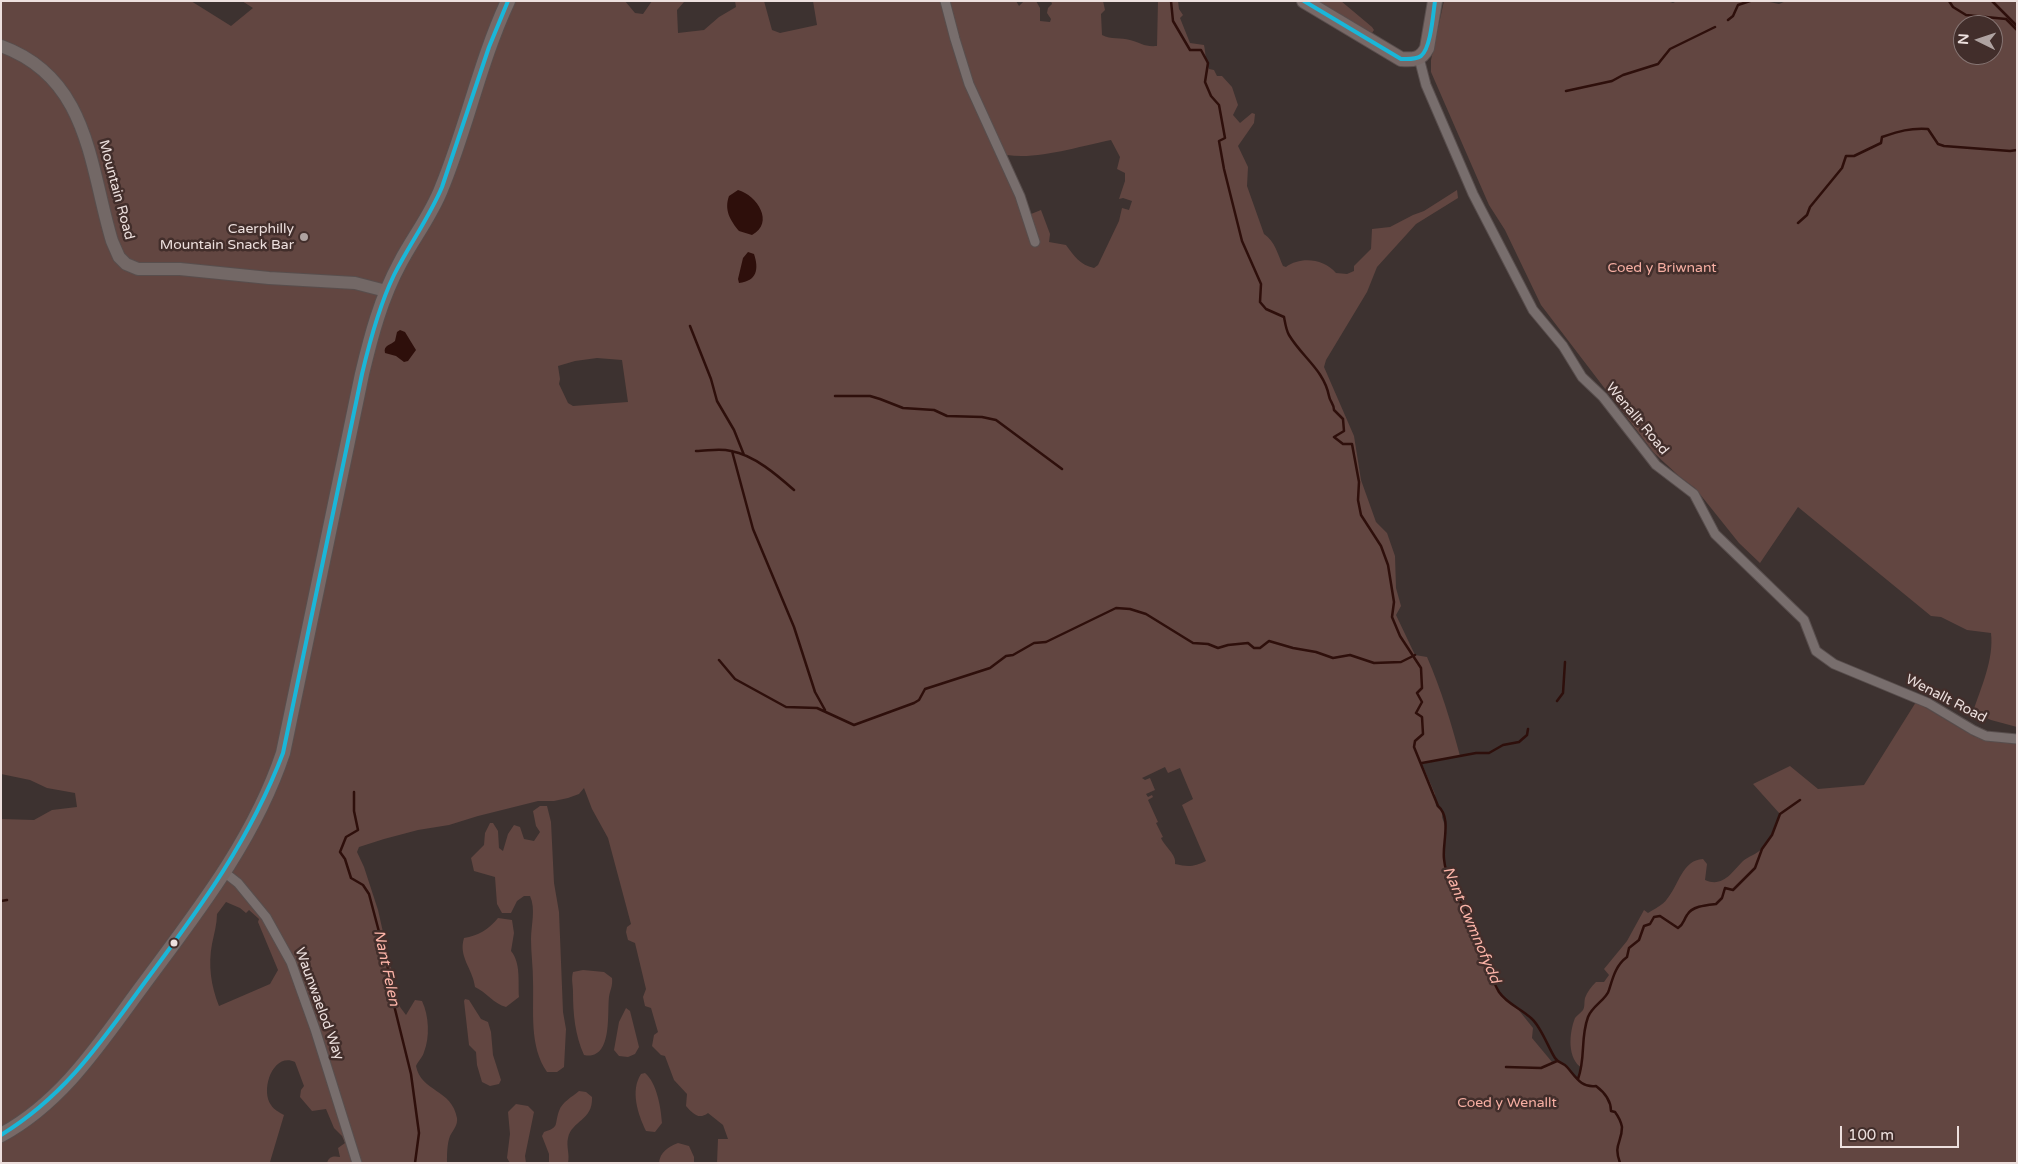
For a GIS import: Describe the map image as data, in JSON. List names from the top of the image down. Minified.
{"streets":{"main road":["Mountain Road"],"street":["Wenallt Road","Waunwaelod Way"]},"water":["Nant Cwmnofydd","Nant Felen"],"parks":["Coed y Briwnant","Coed y Wenallt"],"places":["Caerphilly Mountain Snack Bar"],"scale_bar":"100 m","north":"left"}
